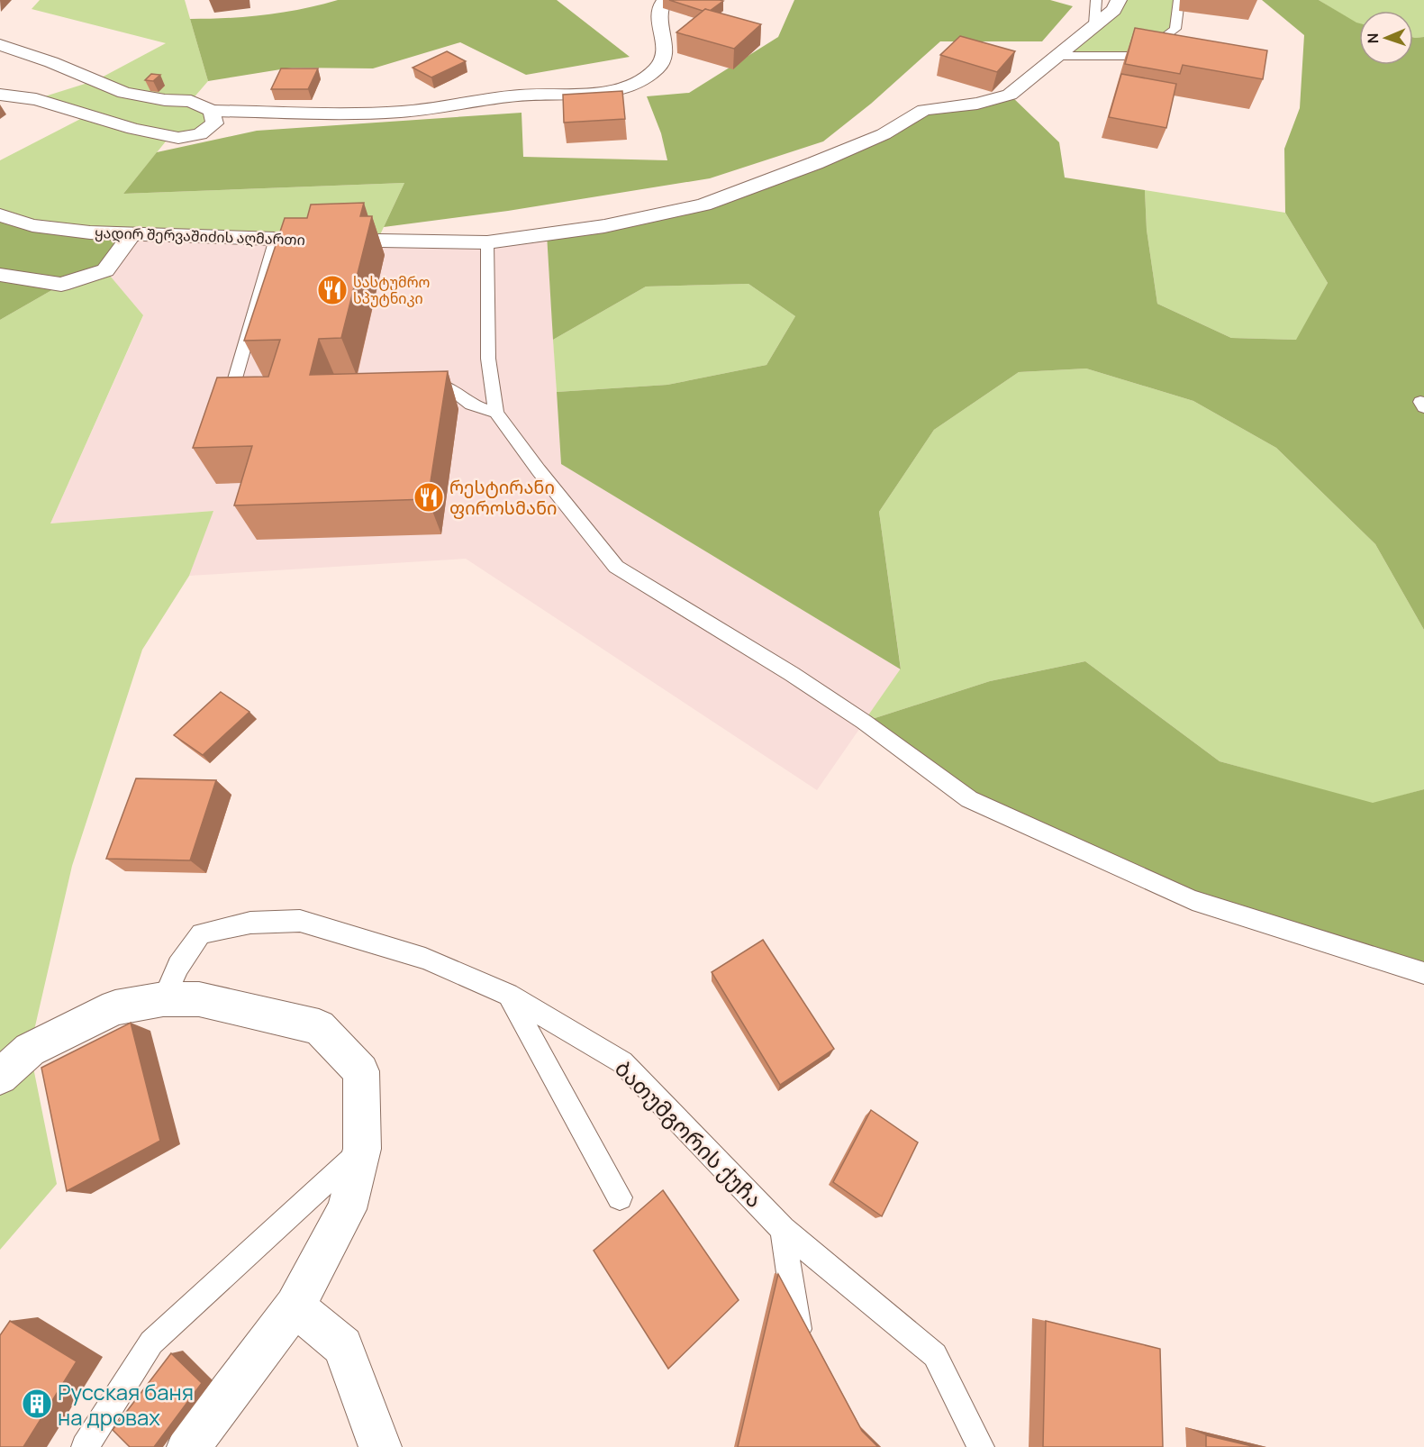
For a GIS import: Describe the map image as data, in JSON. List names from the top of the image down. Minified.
{"streets":{"street":["ყადირ შერვაშიძის აღმართი"],"lane":["ბათუმგორის ქუჩა"]},"places":{"restaurant":["სასტუმრო სპუტნიკი","რესტირანი ფიროსმანი"],"building":["Русская баня на дровах"]},"north":"left"}
